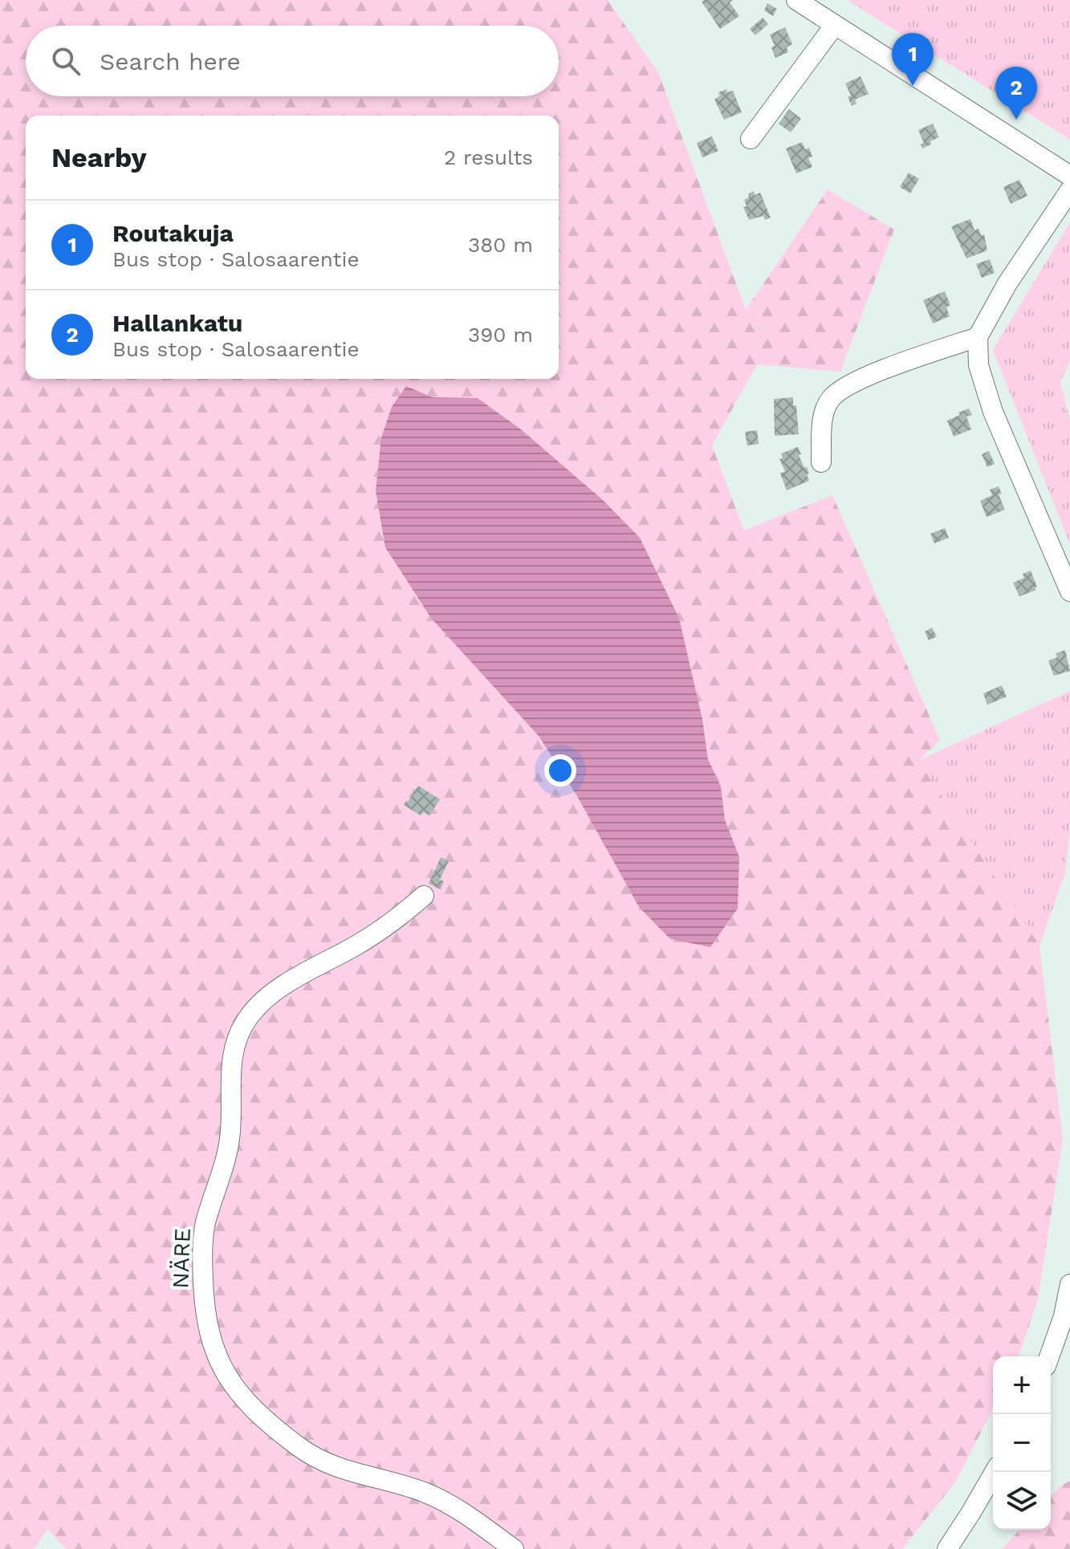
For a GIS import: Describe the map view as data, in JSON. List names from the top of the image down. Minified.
{"streets":{"street":["NÄRE"]},"page":{"search":"Search here","pins":["1","2"],"heading":["Nearby","2 results"],"list":[{"mark":"1","name":"Routakuja","note":"Bus stop · Salosaarentie","value":"380 m"},{"mark":"2","name":"Hallankatu","note":"Bus stop · Salosaarentie","value":"390 m"}],"map_buttons":["+","−"]}}
